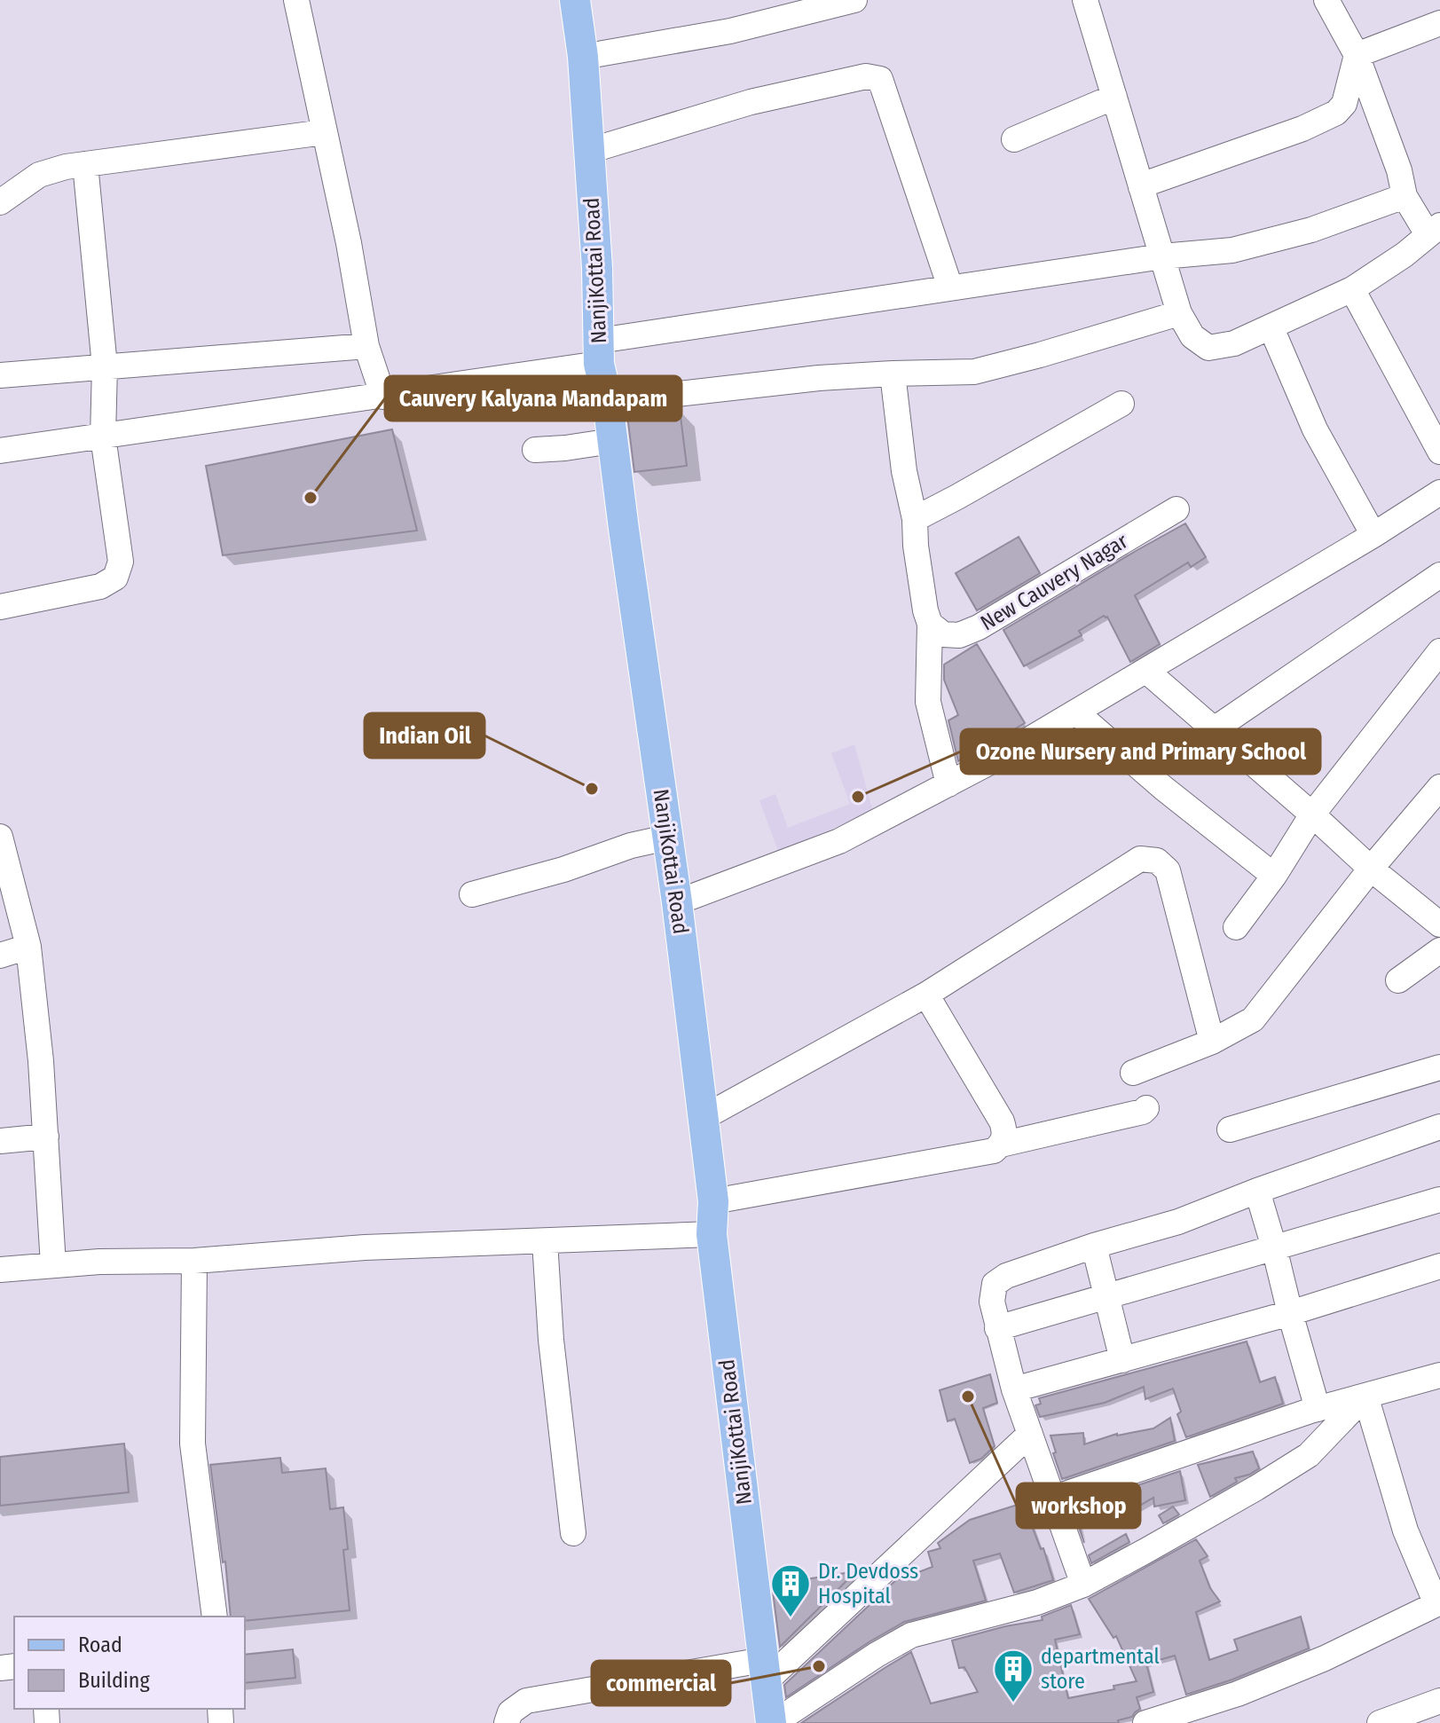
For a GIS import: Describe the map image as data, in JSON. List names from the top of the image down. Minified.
{"streets":{"main road":["NanjiKottai Road"],"street":["New Cauvery Nagar"]},"places":{"other":["Cauvery Kalyana Mandapam","Indian Oil","Ozone Nursery and Primary School","workshop","commercial"],"building":["Dr. Devdoss Hospital","departmental store"]},"legend":["Road","Building"]}
